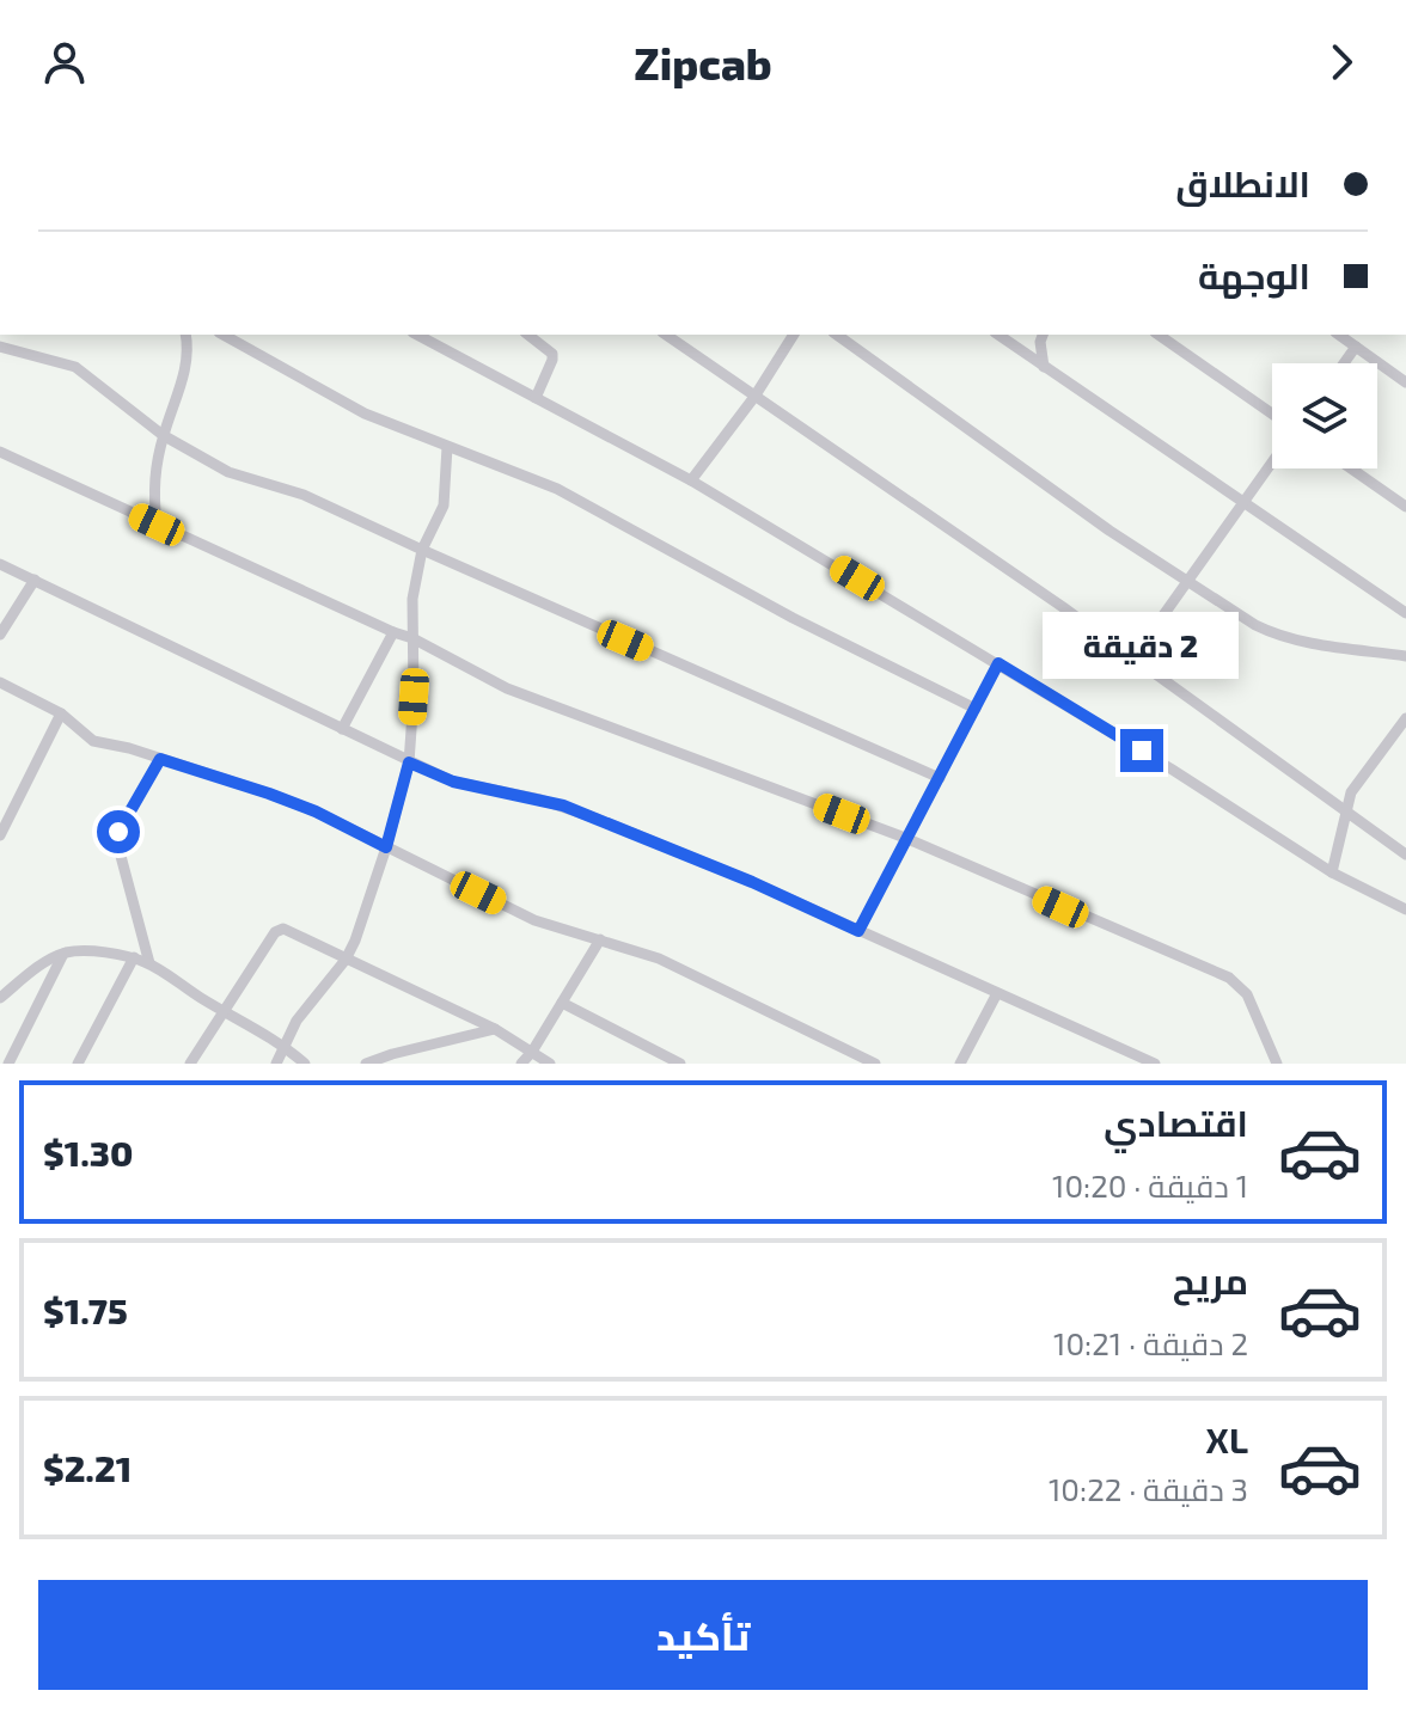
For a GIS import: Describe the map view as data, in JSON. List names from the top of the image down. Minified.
{"page":{"header":"Zipcab","banner":["الانطلاق","الوجهة"],"bubble":"2 دقيقة","list":[{"name":"اقتصادي","note":"1 دقيقة · 10:20","value":"$1.30"},{"name":"مريح","note":"2 دقيقة · 10:21","value":"$1.75"},{"name":"XL","note":"3 دقيقة · 10:22","value":"$2.21"}],"buttons":"تأكيد"}}
